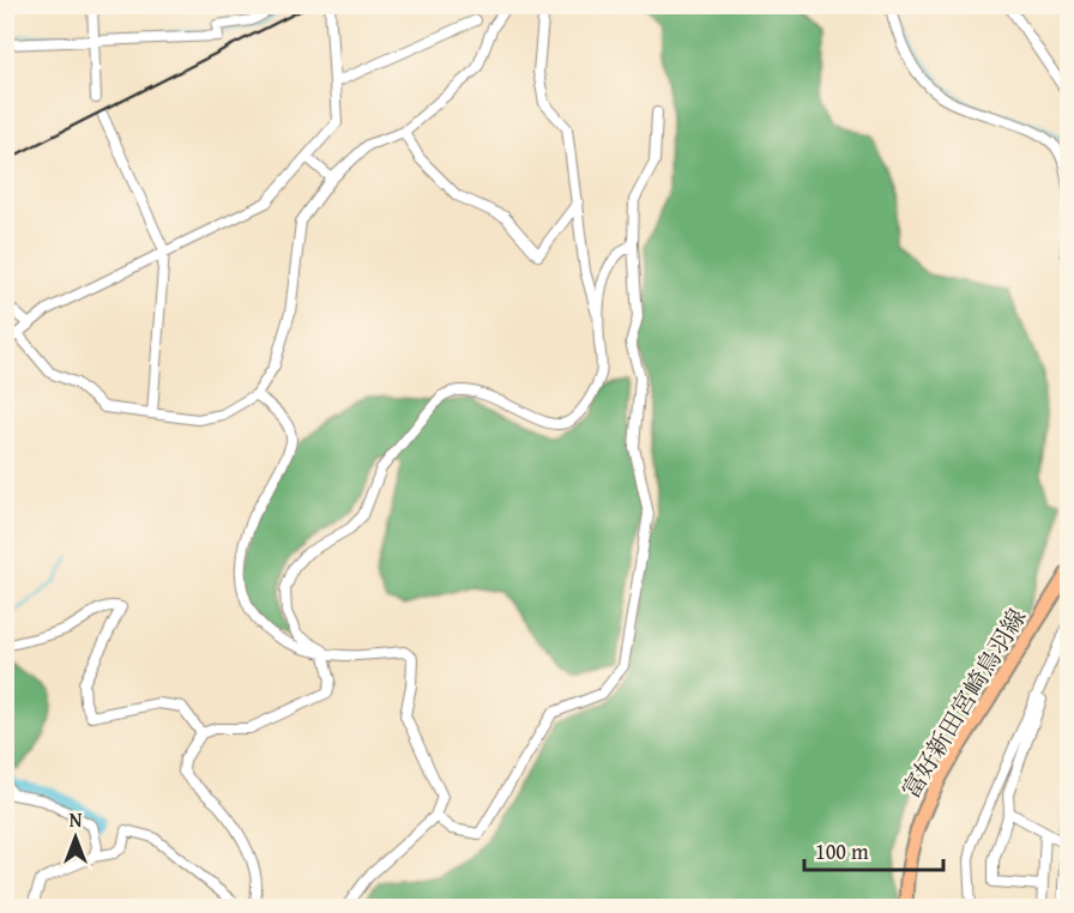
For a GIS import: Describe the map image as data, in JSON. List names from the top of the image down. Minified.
{"streets":{"main road":["富好新田宮崎鳥羽線"]},"scale_bar":"100 m","north":"top"}
